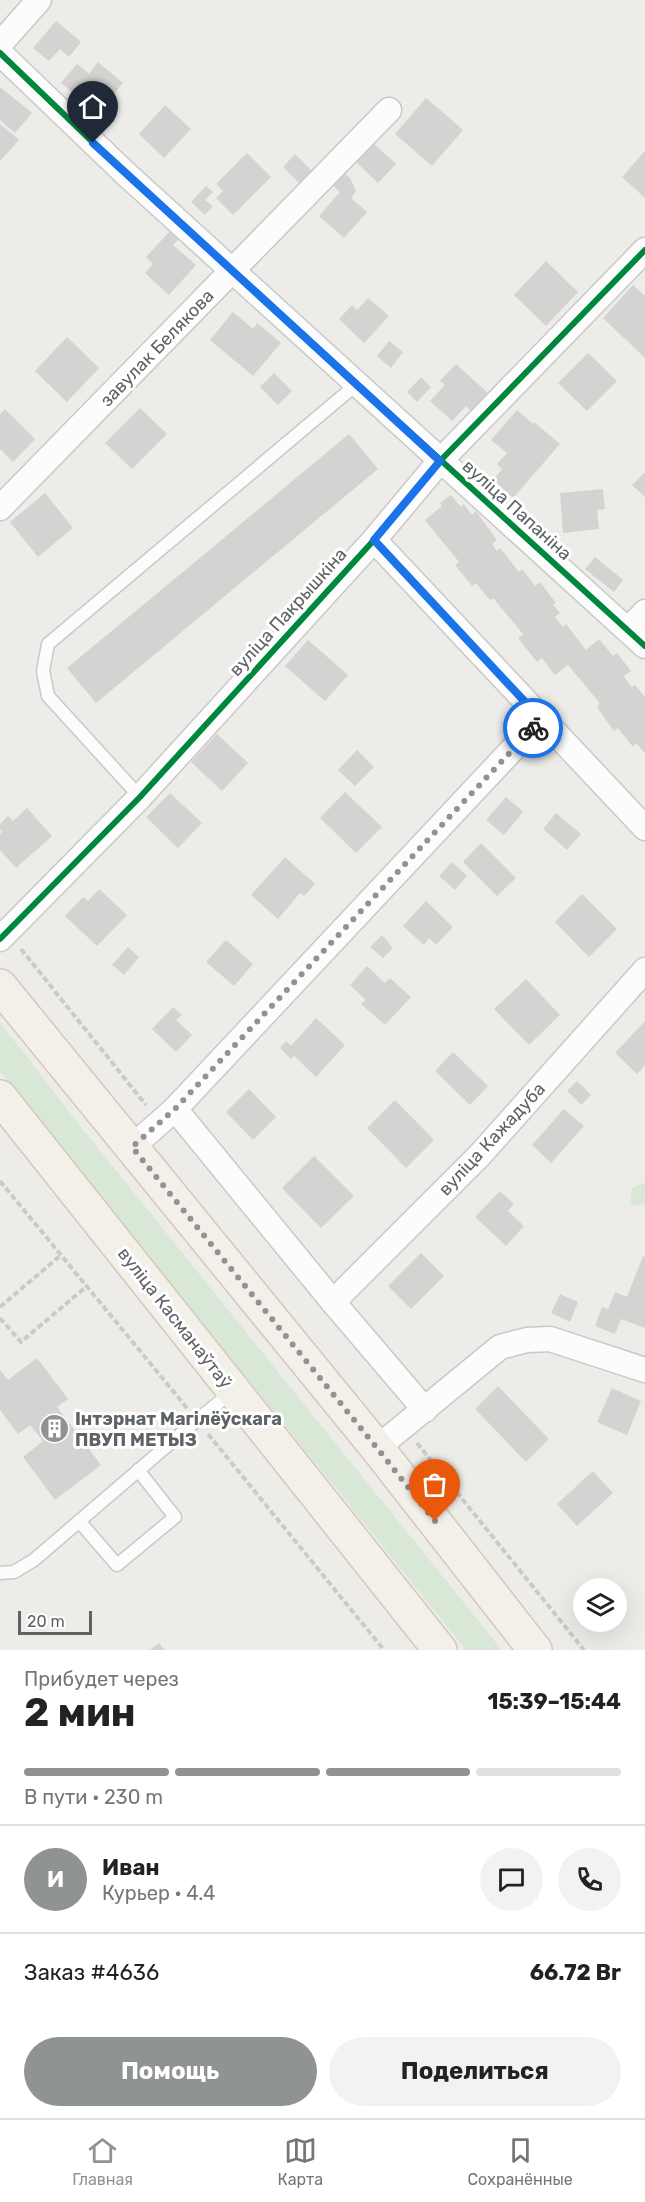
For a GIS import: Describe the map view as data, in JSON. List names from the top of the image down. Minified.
{"streets":{"main road":["вуліца Касманаўтаў"],"street":["завулак Белякова","вуліца Папаніна","вуліца Пакрышкіна","вуліца Кажадуба"]},"crossings":[["завулак Белякова","вуліца Папаніна"],["вуліца Папаніна","вуліца Пакрышкіна"]],"places":{"building":["Інтэрнат Магілёўскага ПВУП МЕТЫЗ"]},"scale_bar":"20 m","page":{"scale":"20 m","heading":["2 мин","Прибудет через","15:39–15:44"],"panel":["Иван","Курьер · 4.4","Заказ #4636","66.72 Br"],"bar":"В пути · 230 m","round":"И","buttons":["Помощь","Поделиться"],"tabs":["Главная","Карта","Сохранённые"]}}
